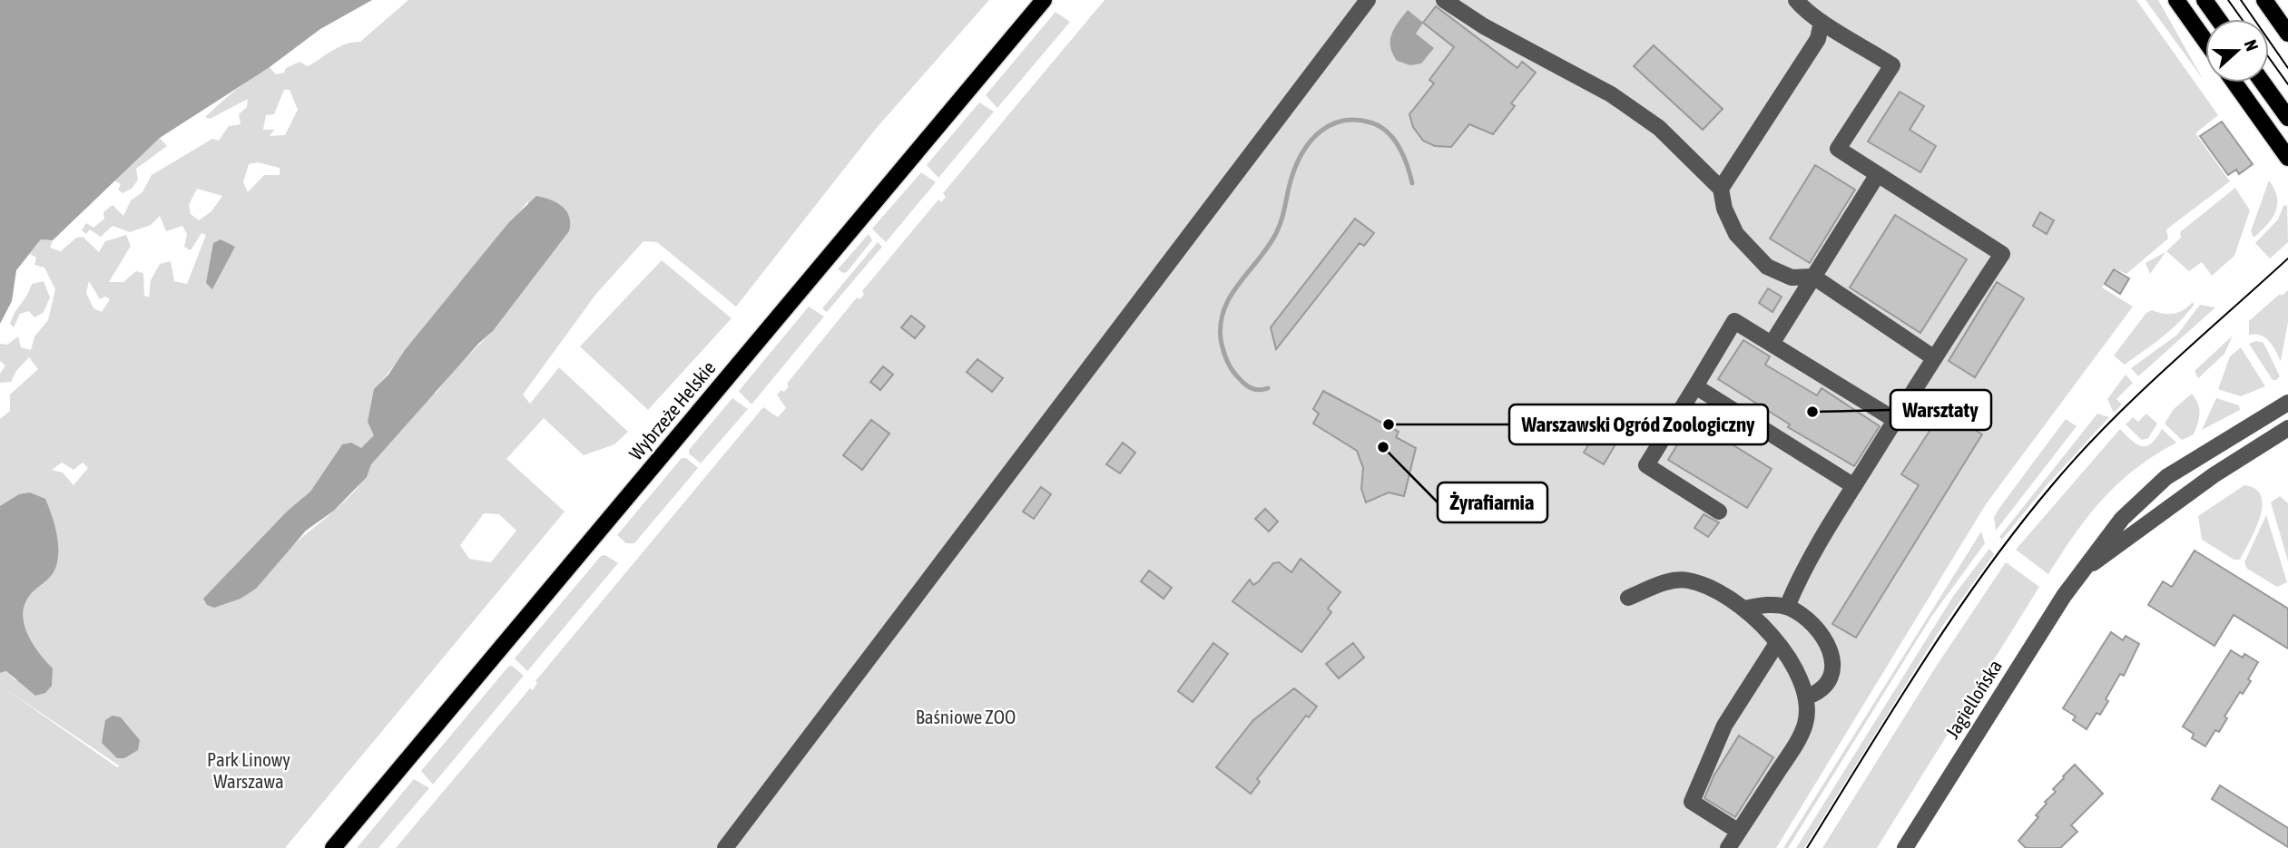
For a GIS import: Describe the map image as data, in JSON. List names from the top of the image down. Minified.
{"streets":{"main road":["Wybrzeże Helskie"],"street":["Jagiellońska"]},"parks":["Baśniowe ZOO","Park Linowy Warszawa"],"places":["Warsztaty","Warszawski Ogród Zoologiczny","Żyrafiarnia"],"north":"right"}
